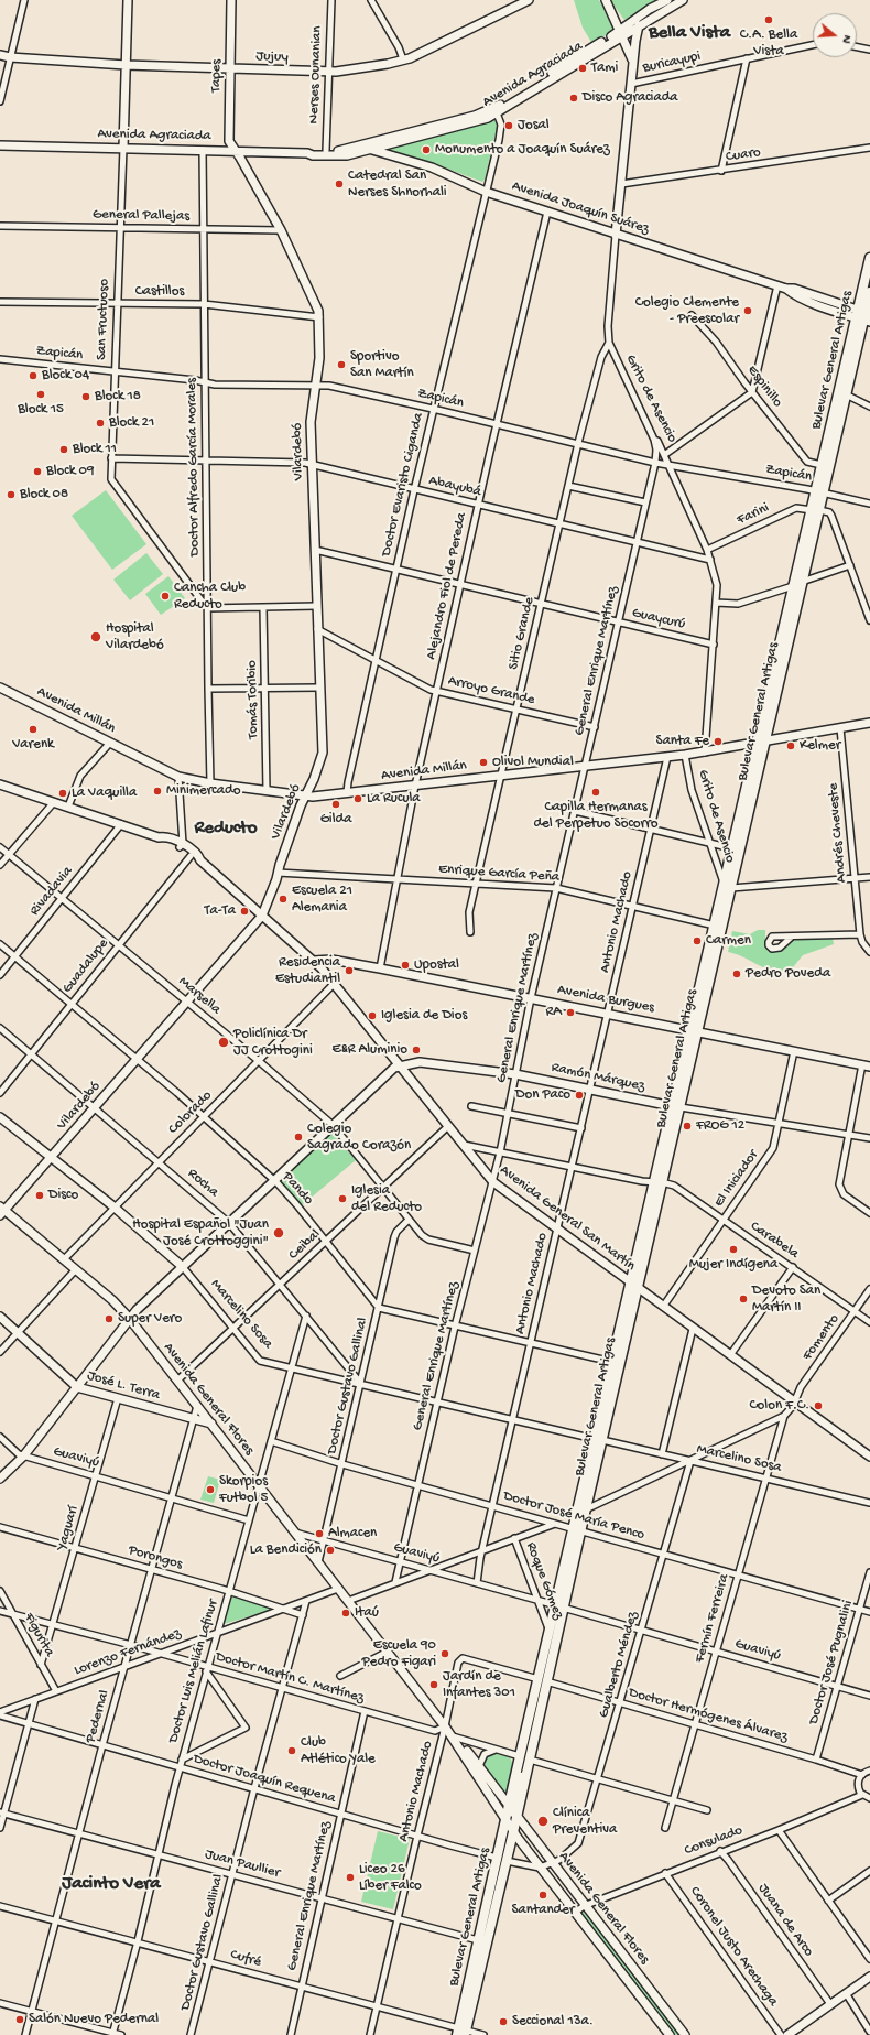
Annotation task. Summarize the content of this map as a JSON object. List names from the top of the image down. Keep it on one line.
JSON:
{"streets":{"main road":["Bulevar General Artigas"],"street":["Jujuy","Buricayupi","Nerses Ounanian","Avenida Agraciada","Tapes","Cuaro","Avenida Joaquín Suárez","General Pallejas","Castillos","San Fructuoso","Zapicán","Espinillo","Grito de Asencio","Vilardebó","Doctor Alfredo García Morales","Doctor Evaristo Ciganda","Abayubá","Farini","Alejandro Fiol de Pereda","Guaycurú","Sitio Grande","General Enrique Martínez","Arroyo Grande","Tomás Toribio","Avenida Millán","Andrés Cheveste","Enrique García Peña","Rivadavia","Antonio Machado","Guadalupe","Marsella","Avenida Burgues","Ramón Márquez","Colorado","El Iniciador","Rocha","Pando","Avenida General San Martín","Carabela","Ceibal","Marcelino Sosa","Fomento","José L. Terra","Doctor Gustavo Gallinal","Avenida General Flores","Guaviyú","Doctor José María Penco","Yaguarí","Porongos","Roque Gómez","Fermín Ferreira","Figurita","Lorenzo Fernández","Doctor José Pugnalini","Gualberto Méndez","Doctor Luis Melián Lafinur","Doctor Martín C. Martínez","Doctor Hermógenes Álvarez","Pedernal","Doctor Joaquín Requena","Consulado","Juan Paullier","Juana de Arco","Coronel Justo Arechaga","Cufré"]},"crossings":[["Jujuy","Nerses Ounanian"],["Jujuy","Tapes"],["Jujuy","San Fructuoso"],["Buricayupi","Grito de Asencio"],["Nerses Ounanian","Avenida Agraciada"],["Avenida Agraciada","Tapes"],["Avenida Agraciada","Avenida Joaquín Suárez"],["Avenida Agraciada","San Fructuoso"],["Avenida Agraciada","Grito de Asencio"],["Avenida Agraciada","Doctor Alfredo García Morales"],["Avenida Agraciada","Doctor Evaristo Ciganda"],["Tapes","General Pallejas"],["Tapes","Vilardebó"],["Cuaro","Grito de Asencio"],["Avenida Joaquín Suárez","Bulevar General Artigas"],["Avenida Joaquín Suárez","Grito de Asencio"],["Avenida Joaquín Suárez","Doctor Evaristo Ciganda"],["Avenida Joaquín Suárez","Alejandro Fiol de Pereda"],["General Pallejas","San Fructuoso"],["General Pallejas","Vilardebó"],["General Pallejas","Doctor Alfredo García Morales"],["Castillos","San Fructuoso"],["Castillos","Vilardebó"],["Castillos","Doctor Alfredo García Morales"],["San Fructuoso","Zapicán"],["San Fructuoso","Doctor Alfredo García Morales"],["San Fructuoso","Abayubá"],["Zapicán","Bulevar General Artigas"],["Zapicán","Grito de Asencio"],["Zapicán","Vilardebó"],["Zapicán","Doctor Alfredo García Morales"],["Zapicán","Doctor Evaristo Ciganda"],["Zapicán","Alejandro Fiol de Pereda"],["Zapicán","Sitio Grande"],["Zapicán","General Enrique Martínez"],["Bulevar General Artigas","Espinillo"],["Bulevar General Artigas","Grito de Asencio"],["Bulevar General Artigas","Farini"],["Bulevar General Artigas","Avenida Millán"],["Bulevar General Artigas","Enrique García Peña"],["Bulevar General Artigas","Avenida Burgues"],["Bulevar General Artigas","Ramón Márquez"],["Bulevar General Artigas","Avenida General San Martín"],["Bulevar General Artigas","Carabela"],["Bulevar General Artigas","Marcelino Sosa"],["Bulevar General Artigas","Avenida General Flores"],["Bulevar General Artigas","Guaviyú"],["Bulevar General Artigas","Doctor José María Penco"],["Bulevar General Artigas","Roque Gómez"],["Bulevar General Artigas","Doctor Hermógenes Álvarez"],["Bulevar General Artigas","Doctor Joaquín Requena"],["Bulevar General Artigas","Juan Paullier"],["Bulevar General Artigas","Cufré"],["Grito de Asencio","Abayubá"],["Grito de Asencio","Farini"],["Grito de Asencio","Guaycurú"],["Grito de Asencio","Sitio Grande"],["Grito de Asencio","General Enrique Martínez"],["Grito de Asencio","Avenida Millán"],["Vilardebó","Abayubá"],["Vilardebó","Guaycurú"],["Vilardebó","Arroyo Grande"],["Vilardebó","Avenida Millán"],["Vilardebó","Enrique García Peña"],["Vilardebó","Marsella"],["Vilardebó","Rocha"],["Vilardebó","Pando"],["Vilardebó","Avenida General San Martín"],["Vilardebó","Marcelino Sosa"],["Vilardebó","Avenida General Flores"],["Doctor Alfredo García Morales","Abayubá"],["Doctor Alfredo García Morales","Avenida Millán"],["Doctor Evaristo Ciganda","Abayubá"],["Doctor Evaristo Ciganda","Guaycurú"],["Doctor Evaristo Ciganda","Arroyo Grande"],["Doctor Evaristo Ciganda","Avenida Millán"],["Abayubá","Alejandro Fiol de Pereda"],["Abayubá","Sitio Grande"],["Abayubá","General Enrique Martínez"],["Alejandro Fiol de Pereda","Guaycurú"],["Alejandro Fiol de Pereda","Arroyo Grande"],["Alejandro Fiol de Pereda","Avenida Millán"],["Alejandro Fiol de Pereda","Enrique García Peña"],["Alejandro Fiol de Pereda","Avenida Burgues"],["Guaycurú","Sitio Grande"],["Guaycurú","General Enrique Martínez"],["Sitio Grande","Arroyo Grande"],["Sitio Grande","Avenida Millán"],["Sitio Grande","Enrique García Peña"],["General Enrique Martínez","Arroyo Grande"],["General Enrique Martínez","Avenida Millán"],["General Enrique Martínez","Enrique García Peña"],["General Enrique Martínez","Marsella"],["General Enrique Martínez","Avenida Burgues"],["General Enrique Martínez","Ramón Márquez"],["General Enrique Martínez","Avenida General San Martín"],["General Enrique Martínez","Carabela"],["General Enrique Martínez","Marcelino Sosa"],["General Enrique Martínez","Guaviyú"],["General Enrique Martínez","Doctor José María Penco"],["General Enrique Martínez","Doctor Martín C. Martínez"],["General Enrique Martínez","Doctor Joaquín Requena"],["General Enrique Martínez","Juan Paullier"],["General Enrique Martínez","Cufré"],["Tomás Toribio","Avenida Millán"],["Avenida Millán","Andrés Cheveste"],["Avenida Millán","Antonio Machado"],["Enrique García Peña","Antonio Machado"],["Rivadavia","Marsella"],["Rivadavia","Pando"],["Rivadavia","Avenida General San Martín"],["Antonio Machado","Avenida Burgues"],["Antonio Machado","Ramón Márquez"],["Antonio Machado","Avenida General San Martín"],["Antonio Machado","Carabela"],["Antonio Machado","Marcelino Sosa"],["Antonio Machado","Avenida General Flores"],["Antonio Machado","Guaviyú"],["Antonio Machado","Doctor José María Penco"],["Antonio Machado","Doctor Martín C. Martínez"],["Antonio Machado","Doctor Hermógenes Álvarez"],["Antonio Machado","Doctor Joaquín Requena"],["Antonio Machado","Juan Paullier"],["Antonio Machado","Cufré"],["Guadalupe","Marsella"],["Guadalupe","Rocha"],["Guadalupe","Pando"],["Guadalupe","Avenida General San Martín"],["Marsella","Colorado"],["Marsella","Ceibal"],["Marsella","Doctor Gustavo Gallinal"],["Avenida Burgues","El Iniciador"],["Avenida Burgues","Avenida General San Martín"],["Ramón Márquez","El Iniciador"],["Ramón Márquez","Avenida General San Martín"],["Colorado","Rocha"],["Colorado","Pando"],["Colorado","Avenida General San Martín"],["Colorado","Marcelino Sosa"],["Colorado","Avenida General Flores"],["El Iniciador","Avenida General San Martín"],["El Iniciador","Carabela"],["Rocha","Ceibal"],["Rocha","Marcelino Sosa"],["Rocha","Doctor Gustavo Gallinal"],["Rocha","Doctor Luis Melián Lafinur"],["Pando","Ceibal"],["Pando","Doctor Gustavo Gallinal"],["Avenida General San Martín","Carabela"],["Avenida General San Martín","Ceibal"],["Avenida General San Martín","Fomento"],["Carabela","Fomento"],["Ceibal","Marcelino Sosa"],["Ceibal","Avenida General Flores"],["Marcelino Sosa","Doctor Gustavo Gallinal"],["Marcelino Sosa","Fermín Ferreira"],["Marcelino Sosa","Gualberto Méndez"],["Marcelino Sosa","Doctor Luis Melián Lafinur"],["José L. Terra","Avenida General Flores"],["José L. Terra","Yaguarí"],["José L. Terra","Pedernal"],["Doctor Gustavo Gallinal","Avenida General Flores"],["Doctor Gustavo Gallinal","Guaviyú"],["Doctor Gustavo Gallinal","Doctor José María Penco"],["Doctor Gustavo Gallinal","Porongos"],["Doctor Gustavo Gallinal","Lorenzo Fernández"],["Doctor Gustavo Gallinal","Doctor Martín C. Martínez"],["Doctor Gustavo Gallinal","Doctor Joaquín Requena"],["Doctor Gustavo Gallinal","Juan Paullier"],["Doctor Gustavo Gallinal","Cufré"],["Avenida General Flores","Guaviyú"],["Avenida General Flores","Lorenzo Fernández"],["Avenida General Flores","Gualberto Méndez"],["Avenida General Flores","Doctor Luis Melián Lafinur"],["Avenida General Flores","Doctor Martín C. Martínez"],["Avenida General Flores","Pedernal"],["Avenida General Flores","Consulado"],["Guaviyú","Yaguarí"],["Guaviyú","Roque Gómez"],["Guaviyú","Fermín Ferreira"],["Guaviyú","Doctor José Pugnalini"],["Guaviyú","Gualberto Méndez"],["Guaviyú","Doctor Luis Melián Lafinur"],["Guaviyú","Pedernal"],["Doctor José María Penco","Fermín Ferreira"],["Doctor José María Penco","Doctor José Pugnalini"],["Doctor José María Penco","Gualberto Méndez"],["Doctor José María Penco","Doctor Luis Melián Lafinur"],["Yaguarí","Porongos"],["Yaguarí","Figurita"],["Yaguarí","Doctor Martín C. Martínez"],["Porongos","Lorenzo Fernández"],["Porongos","Doctor Luis Melián Lafinur"],["Porongos","Pedernal"],["Fermín Ferreira","Doctor Hermógenes Álvarez"],["Figurita","Lorenzo Fernández"],["Figurita","Doctor Martín C. Martínez"],["Lorenzo Fernández","Doctor Luis Melián Lafinur"],["Lorenzo Fernández","Doctor Martín C. Martínez"],["Lorenzo Fernández","Pedernal"],["Lorenzo Fernández","Doctor Joaquín Requena"],["Doctor José Pugnalini","Doctor Hermógenes Álvarez"],["Gualberto Méndez","Doctor Hermógenes Álvarez"],["Doctor Luis Melián Lafinur","Doctor Martín C. Martínez"],["Doctor Luis Melián Lafinur","Doctor Joaquín Requena"],["Doctor Luis Melián Lafinur","Juan Paullier"],["Doctor Luis Melián Lafinur","Cufré"],["Doctor Martín C. Martínez","Pedernal"],["Pedernal","Doctor Joaquín Requena"],["Pedernal","Juan Paullier"],["Pedernal","Cufré"],["Consulado","Juana de Arco"],["Consulado","Coronel Justo Arechaga"]],"districts":["Bella Vista","Reducto","Jacinto Vera"],"places":["C.A. Bella Vista","Tami","Disco Agraciada","Josal","Monumento a Joaquín Suárez","Catedral San Nerses Shnorhali","Colegio Clemente - Preescolar","Sportivo San Martín","Block 04","Block 15","Block 18","Block 21","Block 11","Block 09","Block 08","Cancha Club Reducto","Hospital Vilardebó","Varenk","Santa Fe","Kelmer","Olivol Mundial","Minimercado","Capilla Hermanas del Perpetuo Socorro","La Vaquilla","La Rucula","Gilda","Escuela 21 Alemania","Ta-Ta","Carmen","Upostal","Residencia Estudiantil","Pedro Poveda","RA","Iglesia de Dios","Policlínica Dr JJ Crottogini","E&R Aluminio","Don Paco","FROG 12","Colegio Sagrado Corazón","Disco","Iglesia del Reducto","Hospital Español \"Juan José Crottoggini\"","Mujer Indígena","Devoto San Martín II","Super Vero","Colon F.C.","Skorpios Futbol 5","Almacen","La Bendición","Itaú","Escuela 90 Pedro Figari","Jardín de Infantes 301","Club Atlético Yale","Clínica Preventiva","Liceo 26 Líber Falco","Santander","Salón Nuevo Pedernal","Seccional 13a."],"north":"right"}
